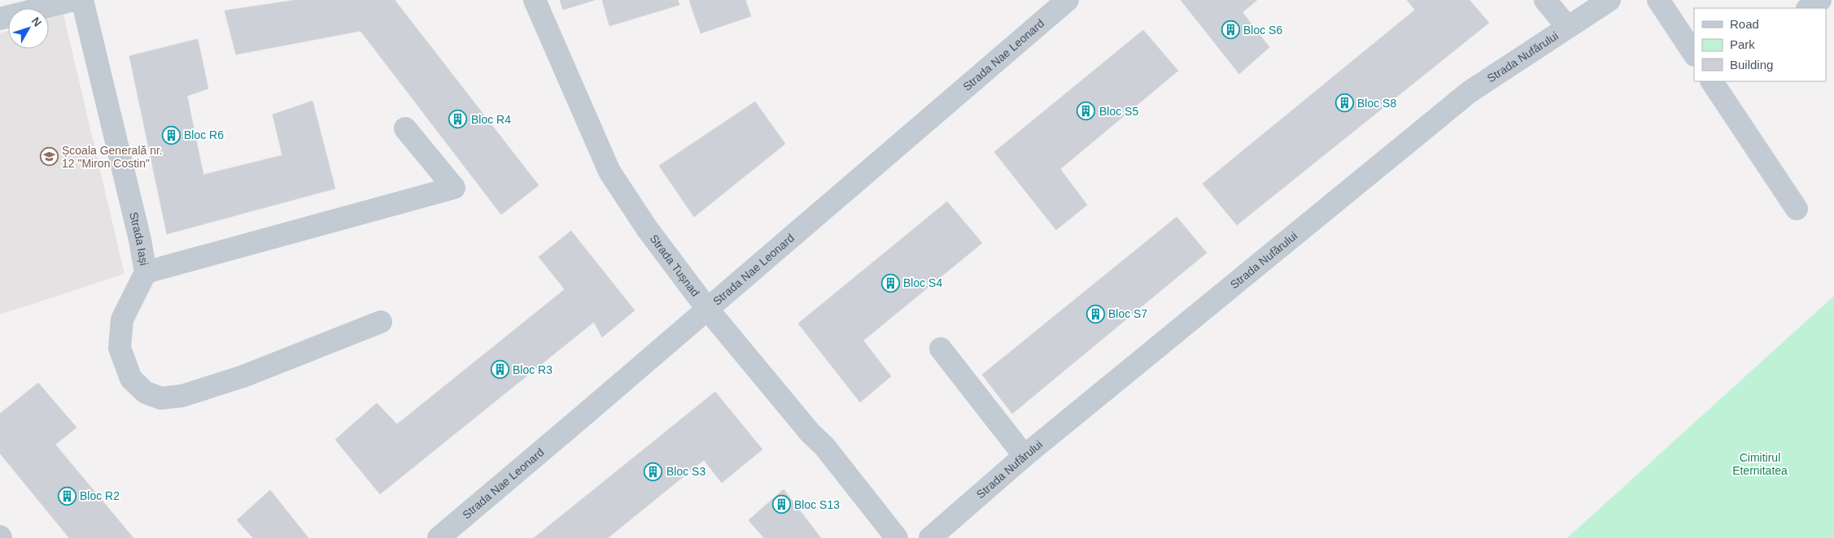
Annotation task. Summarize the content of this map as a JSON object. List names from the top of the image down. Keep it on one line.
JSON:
{"streets":{"street":["Strada Nae Leonard","Strada Nufărului","Strada Iași","Strada Tușnad"]},"crossings":[["Strada Nae Leonard","Strada Tușnad"]],"parks":["Cimitirul Eternitatea"],"places":{"building":["Bloc S6","Bloc S8","Bloc S5","Bloc R4","Bloc R6","Bloc S4","Bloc S7","Bloc R3","Bloc S3","Bloc R2","Bloc S13"],"school or university":["Școala Generală nr. 12 \"Miron Costin\""]},"legend":["Road","Park","Building"],"north":"top right"}
